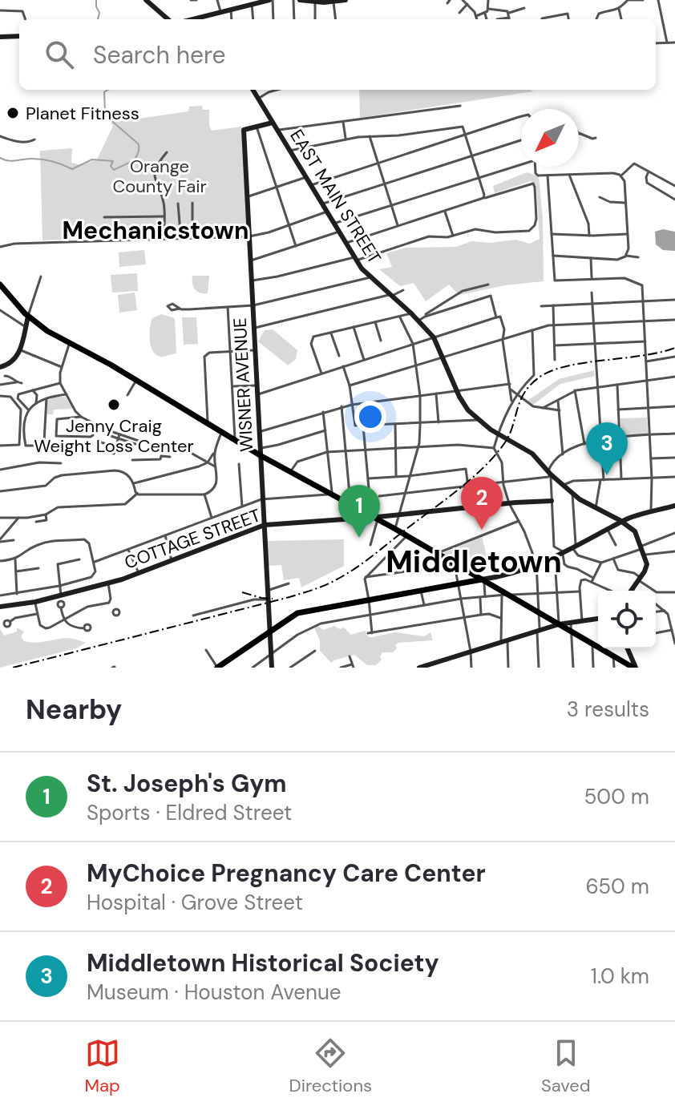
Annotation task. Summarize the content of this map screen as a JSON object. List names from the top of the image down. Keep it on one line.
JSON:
{"streets":{"street":["EAST MAIN STREET","WISNER AVENUE","COTTAGE STREET"]},"crossings":[["WISNER AVENUE","COTTAGE STREET"]],"districts":["Mechanicstown","Middletown"],"parks":["Orange County Fair"],"places":["Planet Fitness","Jenny Craig Weight Loss Center"],"north":"bottom left","page":{"search":"Search here","pins":["3","2","1"],"heading":["Nearby","3 results"],"list":[{"mark":"1","name":"St. Joseph's Gym","note":"Sports · Eldred Street","value":"500 m"},{"mark":"2","name":"MyChoice Pregnancy Care Center","note":"Hospital · Grove Street","value":"650 m"},{"mark":"3","name":"Middletown Historical Society","note":"Museum · Houston Avenue","value":"1.0 km"}],"nav":["Map","Directions","Saved"]}}
